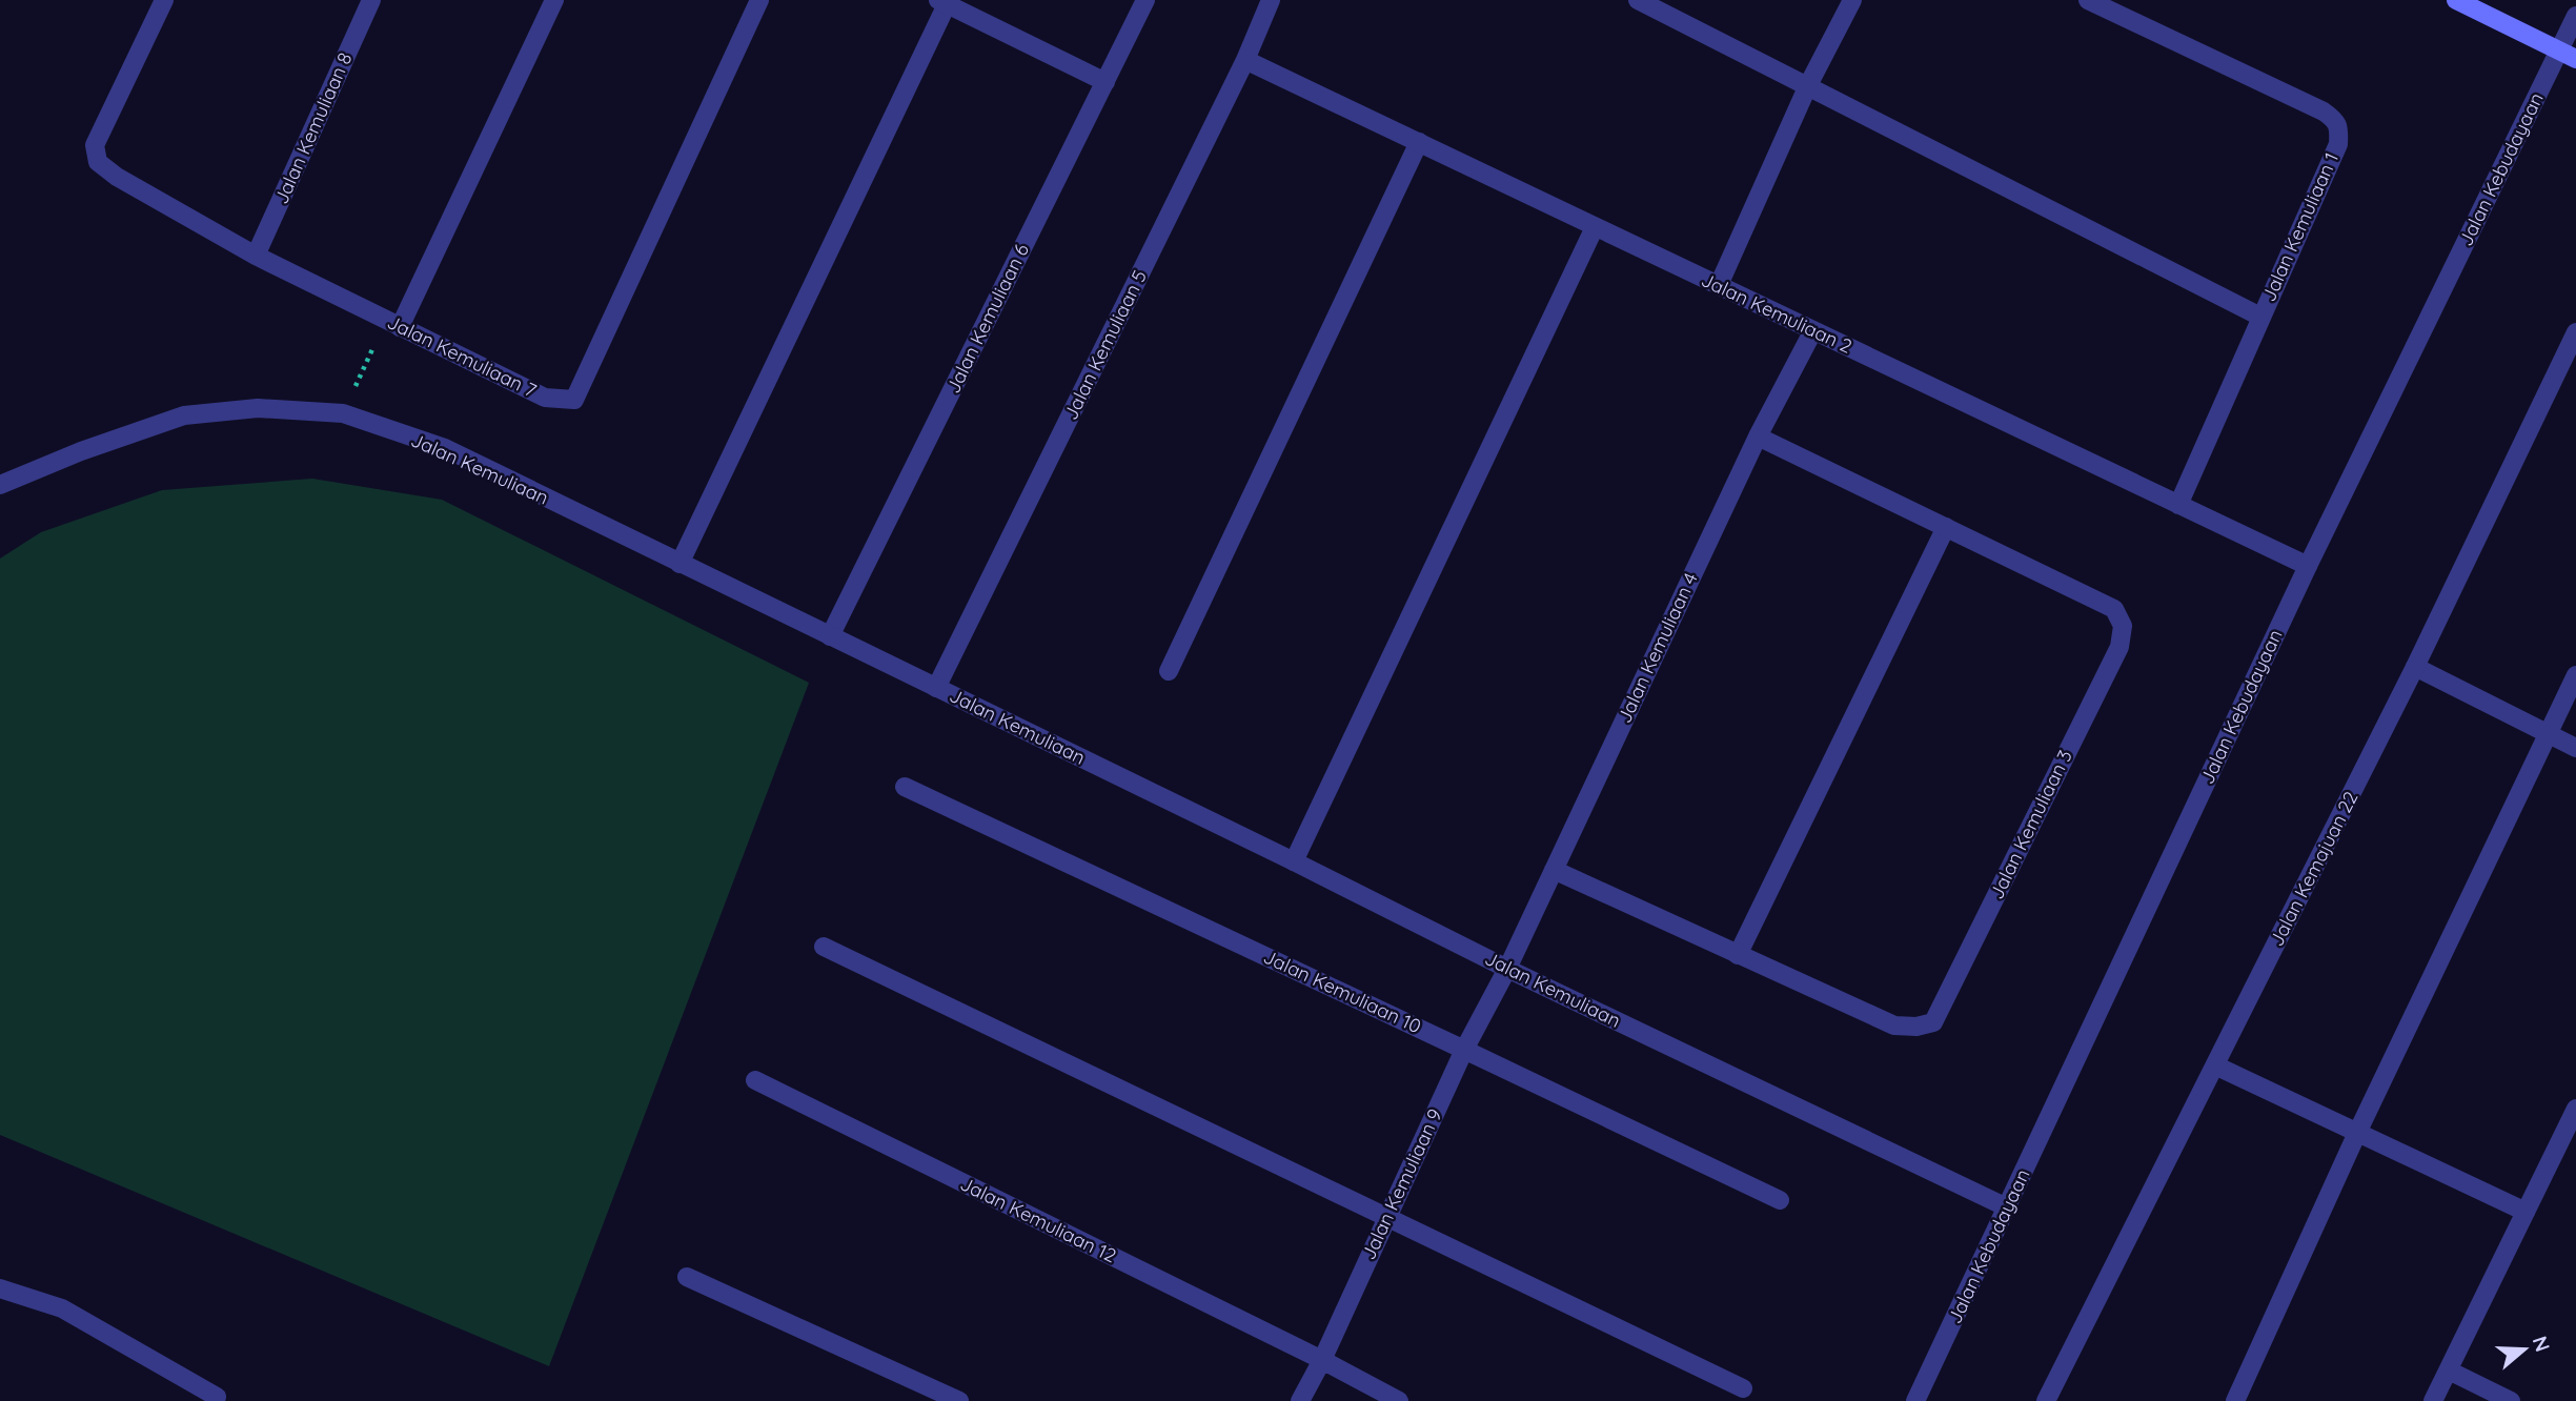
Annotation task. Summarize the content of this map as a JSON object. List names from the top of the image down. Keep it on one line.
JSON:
{"streets":{"street":["Jalan Kemuliaan 8","Jalan Kebudayaan","Jalan Kemuliaan 1","Jalan Kemuliaan 2","Jalan Kemuliaan 6","Jalan Kemuliaan 5","Jalan Kemuliaan 7","Jalan Kemuliaan","Jalan Kemuliaan 4","Jalan Kemuliaan 3","Jalan Kemajuan 22","Jalan Kemuliaan 10","Jalan Kemuliaan 9","Jalan Kemuliaan 12"]},"crossings":[["Jalan Kemuliaan 8","Jalan Kemuliaan 7"],["Jalan Kebudayaan","Jalan Kemuliaan 2"],["Jalan Kebudayaan","Jalan Kemuliaan"],["Jalan Kemuliaan 1","Jalan Kemuliaan 2"],["Jalan Kemuliaan 2","Jalan Kemuliaan 5"],["Jalan Kemuliaan 2","Jalan Kemuliaan 4"],["Jalan Kemuliaan 6","Jalan Kemuliaan"],["Jalan Kemuliaan 5","Jalan Kemuliaan"],["Jalan Kemuliaan","Jalan Kemuliaan 4"],["Jalan Kemuliaan","Jalan Kemuliaan 9"],["Jalan Kemuliaan 4","Jalan Kemuliaan 3"],["Jalan Kemuliaan 4","Jalan Kemuliaan 9"],["Jalan Kemuliaan 10","Jalan Kemuliaan 9"],["Jalan Kemuliaan 9","Jalan Kemuliaan 12"]],"north":"right"}
